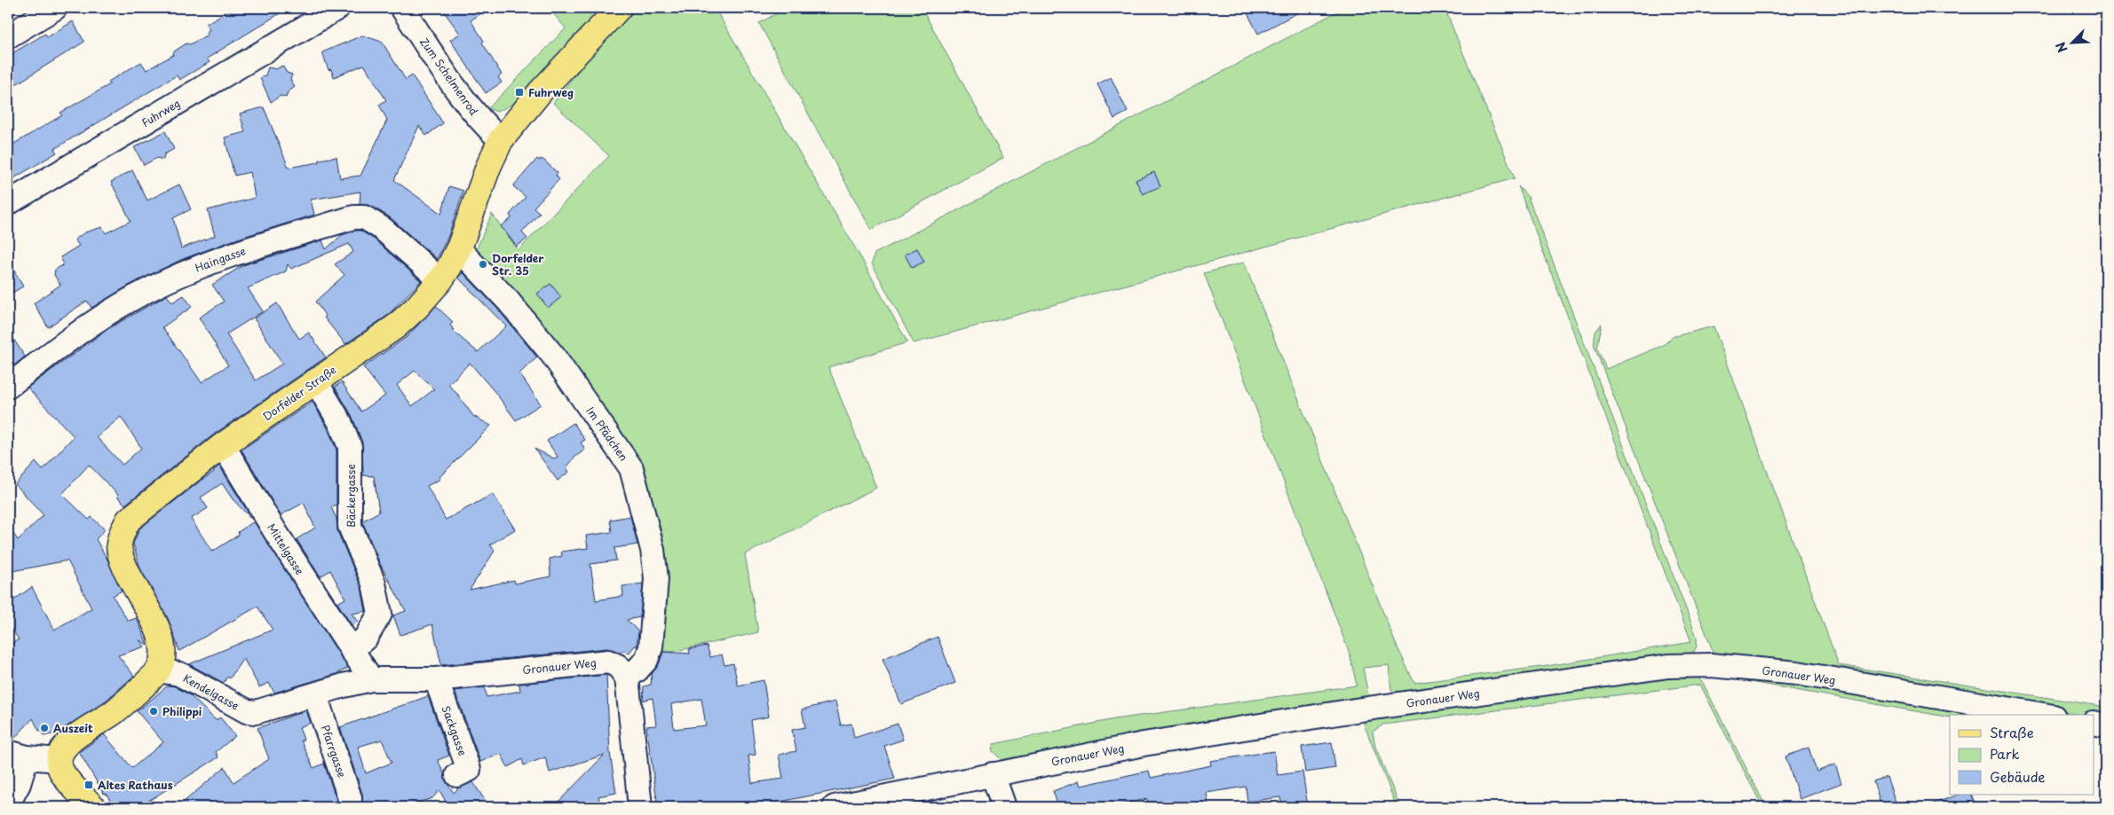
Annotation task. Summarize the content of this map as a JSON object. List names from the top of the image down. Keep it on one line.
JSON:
{"streets":{"main road":["Dorfelder Straße"],"street":["Zum Schelmenrod","Fuhrweg","Haingasse","Im Pfädchen","Bäckergasse","Mittelgasse","Gronauer Weg","Kendelgasse","Sackgasse","Pfarrgasse"]},"crossings":[["Zum Schelmenrod","Dorfelder Straße"],["Haingasse","Dorfelder Straße"],["Dorfelder Straße","Im Pfädchen"],["Dorfelder Straße","Bäckergasse"],["Dorfelder Straße","Mittelgasse"],["Dorfelder Straße","Kendelgasse"],["Im Pfädchen","Gronauer Weg"],["Bäckergasse","Mittelgasse"],["Mittelgasse","Gronauer Weg"],["Mittelgasse","Kendelgasse"],["Gronauer Weg","Kendelgasse"],["Gronauer Weg","Sackgasse"],["Kendelgasse","Pfarrgasse"]],"places":{"transit":["Fuhrweg","Altes Rathaus"],"other":["Dorfelder Str. 35","Philippi","Auszeit"]},"legend":["Straße","Park","Gebäude"],"north":"bottom left"}
